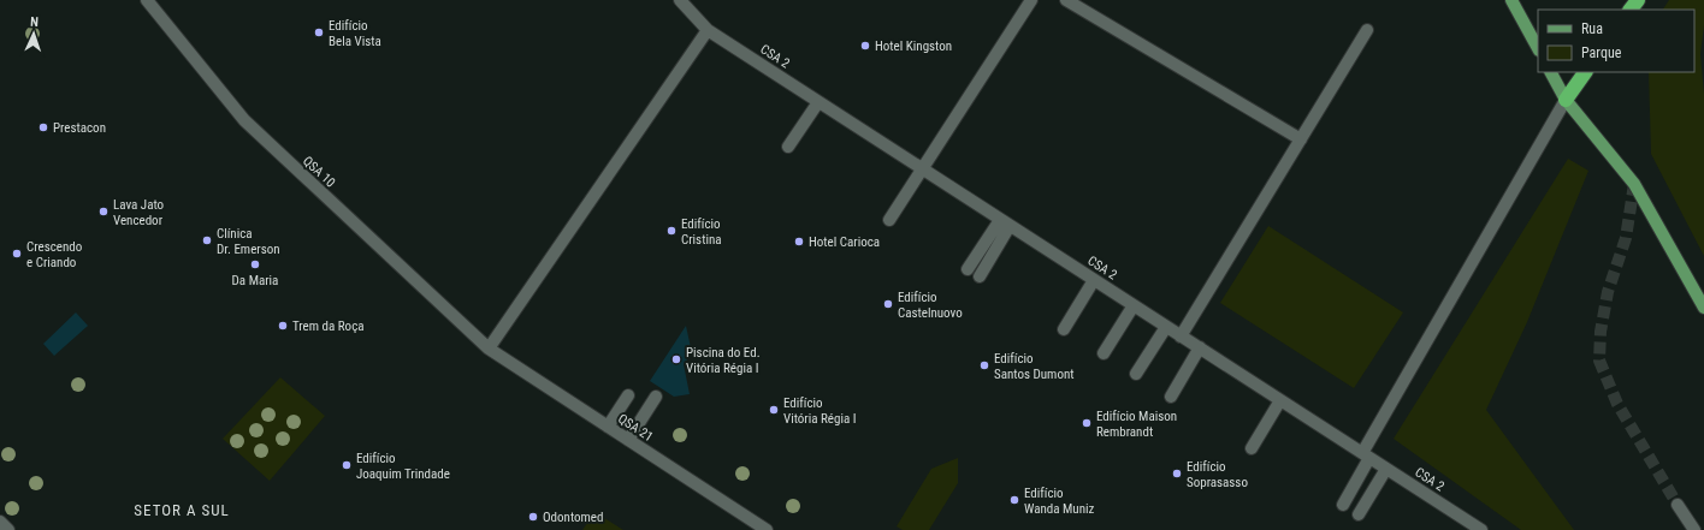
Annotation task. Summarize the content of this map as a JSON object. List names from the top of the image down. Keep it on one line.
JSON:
{"streets":{"street":["CSA 2","QSA 10","QSA 21"]},"crossings":[["QSA 10","QSA 21"]],"districts":["SETOR A SUL"],"places":["Edifício Bela Vista","Hotel Kingston","Prestacon","Lava Jato Vencedor","Edifício Cristina","Clínica Dr. Emerson","Hotel Carioca","Crescendo e Criando","Da Maria","Edifício Castelnuovo","Trem da Roça","Piscina do Ed. Vitória Régia I","Edifício Santos Dumont","Edifício Vitória Régia I","Edifício Maison Rembrandt","Edifício Joaquim Trindade","Edifício Soprasasso","Edifício Wanda Muniz","Odontomed"],"legend":["Rua","Parque"],"north":"top"}
